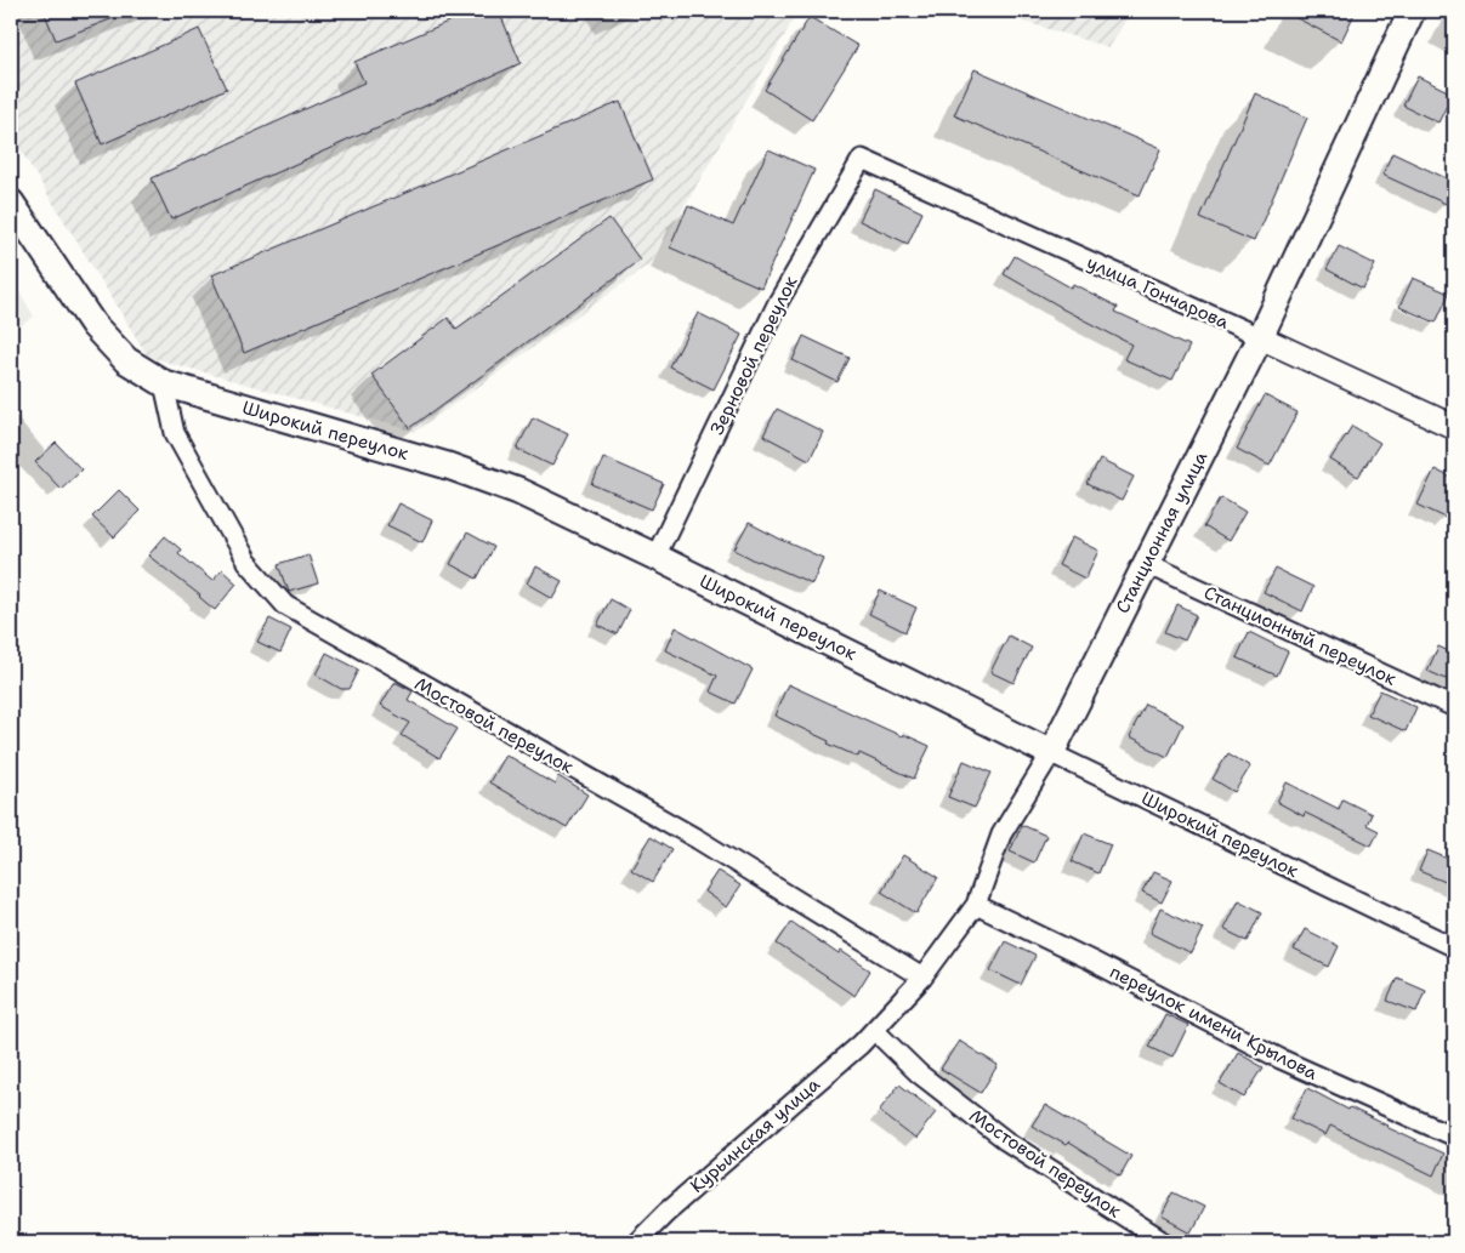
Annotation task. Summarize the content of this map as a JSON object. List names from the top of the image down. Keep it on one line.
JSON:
{"streets":{"main road":["Широкий переулок","Станционная улица"],"street":["улица Гончарова","Зерновой переулок","Станционный переулок","Мостовой переулок","переулок имени Крылова","Курьинская улица"]},"crossings":[["улица Гончарова","Зерновой переулок"],["улица Гончарова","Станционная улица"],["Зерновой переулок","Широкий переулок"],["Широкий переулок","Станционная улица"],["Широкий переулок","Мостовой переулок"],["Станционная улица","Станционный переулок"],["Станционная улица","Мостовой переулок"],["Станционная улица","переулок имени Крылова"],["Станционная улица","Курьинская улица"],["Мостовой переулок","Курьинская улица"]]}
